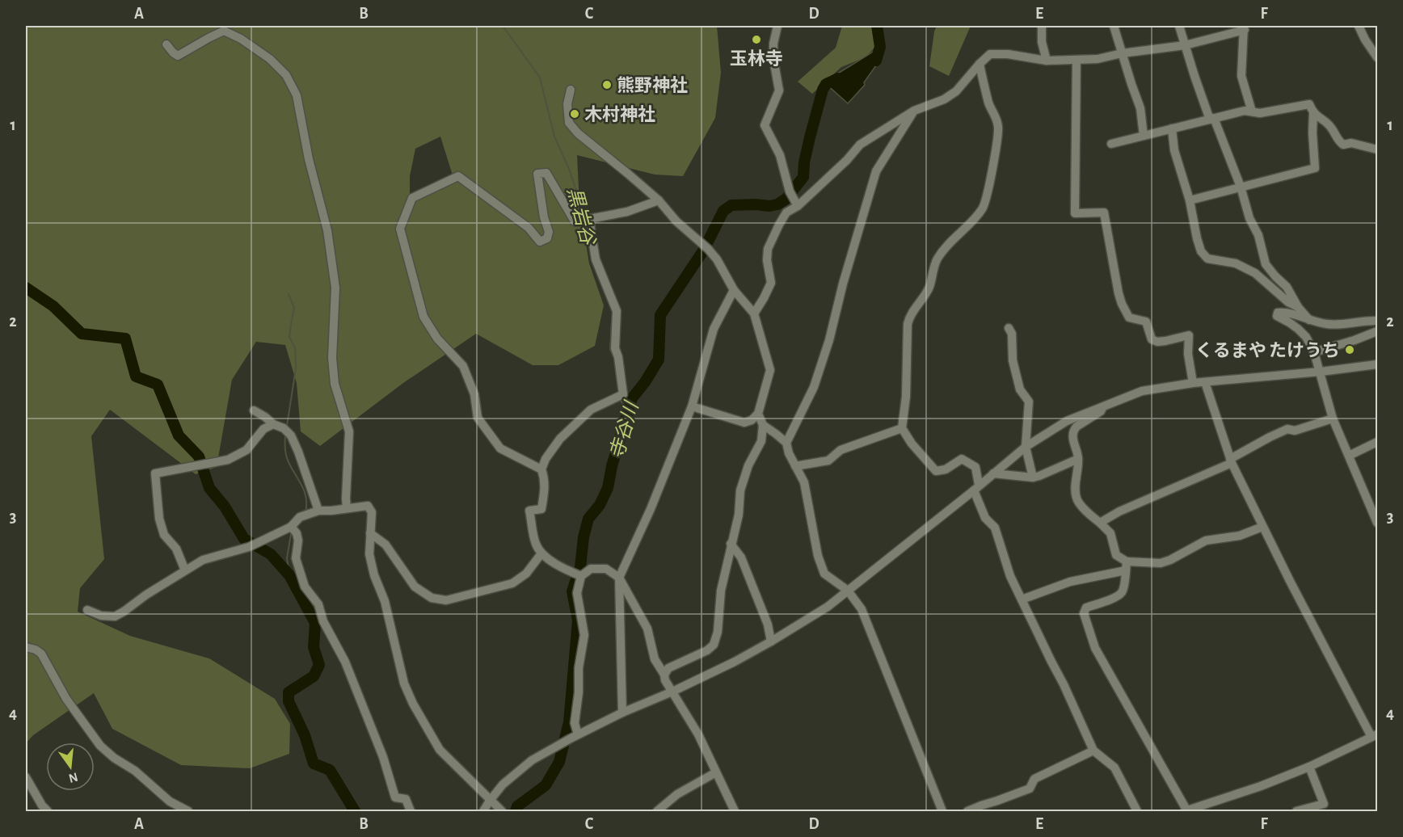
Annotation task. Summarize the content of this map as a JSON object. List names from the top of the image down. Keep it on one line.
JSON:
{"water":["黒岩谷","寺谷川"],"places":["玉林寺","熊野神社","木村神社","くるまや たけうち"],"north":"bottom","grid":{"columns":["A","B","C","D","E","F"],"rows":["1","2","3","4"]}}
